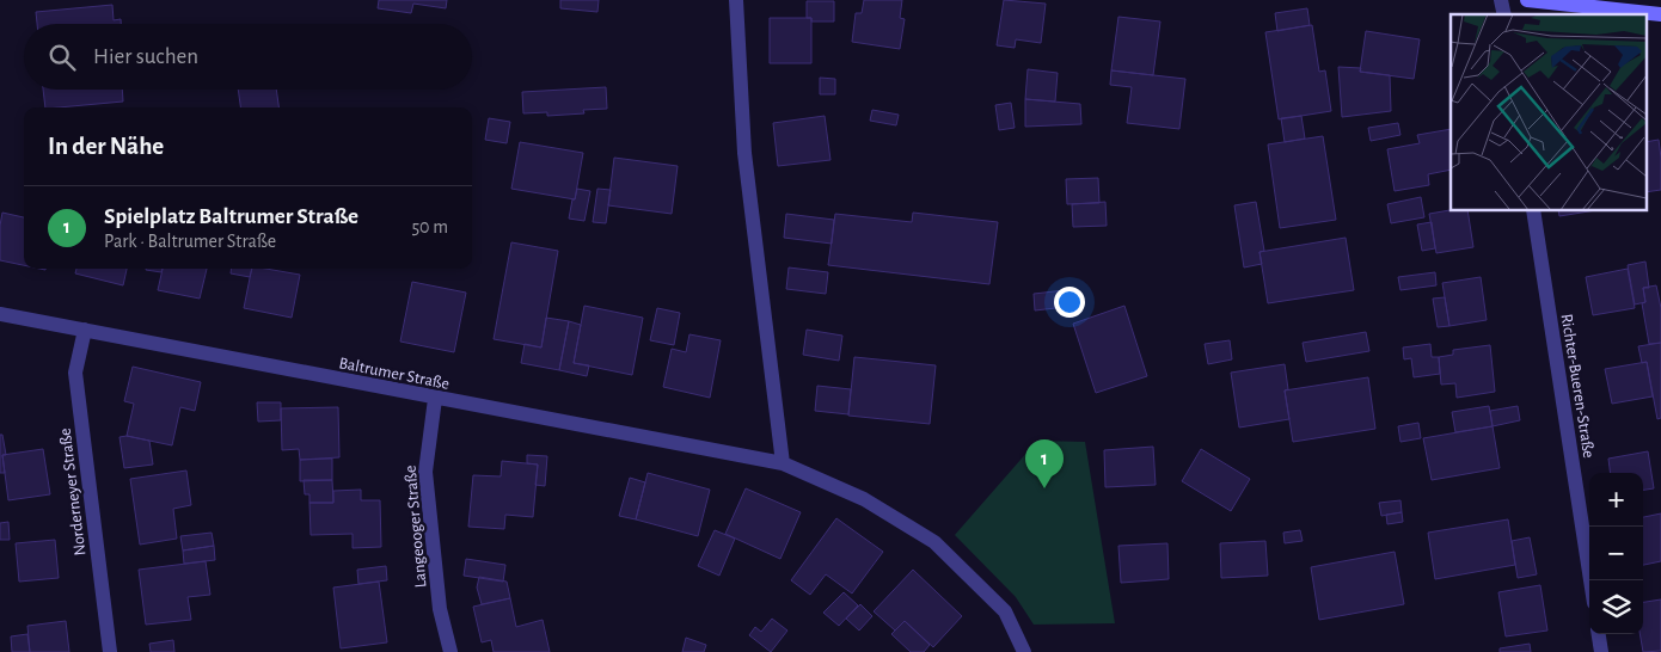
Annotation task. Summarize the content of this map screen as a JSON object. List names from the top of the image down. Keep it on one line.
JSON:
{"streets":{"street":["Baltrumer Straße","Richter-Bueren-Straße","Norderneyer Straße","Langeooger Straße"]},"crossings":[["Baltrumer Straße","Norderneyer Straße"],["Baltrumer Straße","Langeooger Straße"]],"page":{"search":"Hier suchen","heading":"In der Nähe","list":[{"mark":"1","name":"Spielplatz Baltrumer Straße","note":"Park · Baltrumer Straße","value":"50 m"}],"pins":"1","map_buttons":["+","−"]}}
